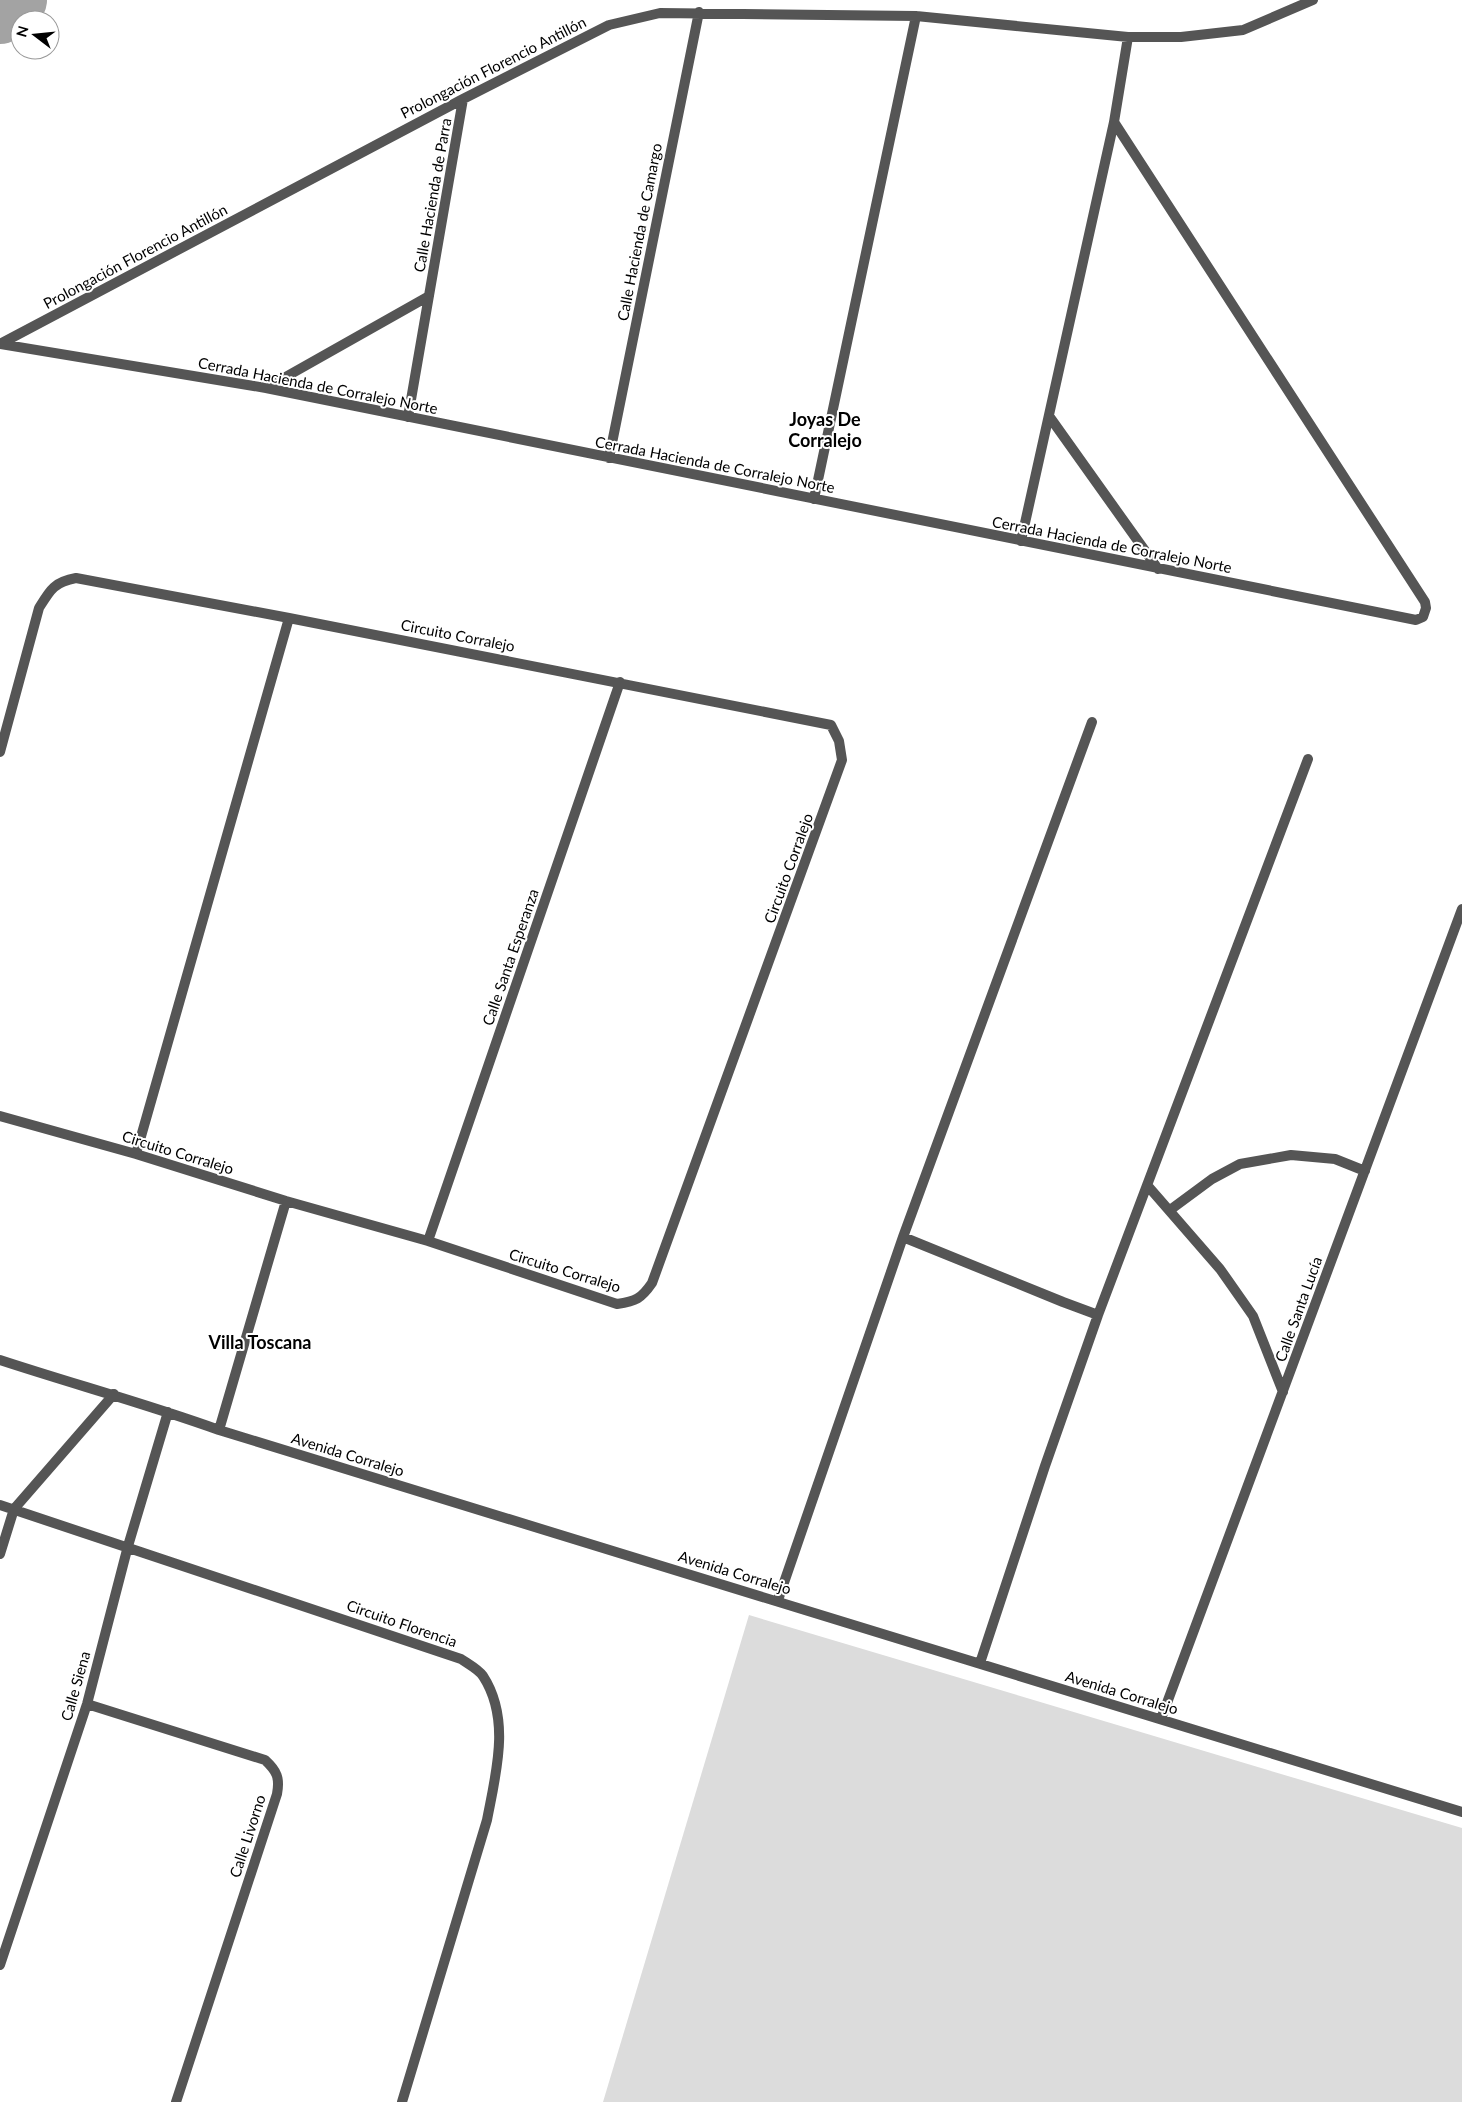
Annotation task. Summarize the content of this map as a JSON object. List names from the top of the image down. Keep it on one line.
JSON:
{"streets":{"street":["Prolongación Florencio Antillón","Calle Hacienda de Parra","Calle Hacienda de Camargo","Cerrada Hacienda de Corralejo Norte","Circuito Corralejo","Calle Santa Esperanza","Calle Santa Lucía","Avenida Corralejo","Circuito Florencia","Calle Siena","Calle Livorno"]},"crossings":[["Prolongación Florencio Antillón","Calle Hacienda de Parra"],["Prolongación Florencio Antillón","Calle Hacienda de Camargo"],["Prolongación Florencio Antillón","Cerrada Hacienda de Corralejo Norte"],["Calle Hacienda de Parra","Cerrada Hacienda de Corralejo Norte"],["Calle Hacienda de Camargo","Cerrada Hacienda de Corralejo Norte"],["Circuito Corralejo","Calle Santa Esperanza"],["Calle Santa Lucía","Avenida Corralejo"],["Avenida Corralejo","Calle Siena"],["Circuito Florencia","Calle Siena"],["Calle Siena","Calle Livorno"]],"districts":["Joyas De Corralejo","Villa Toscana"],"north":"left"}
